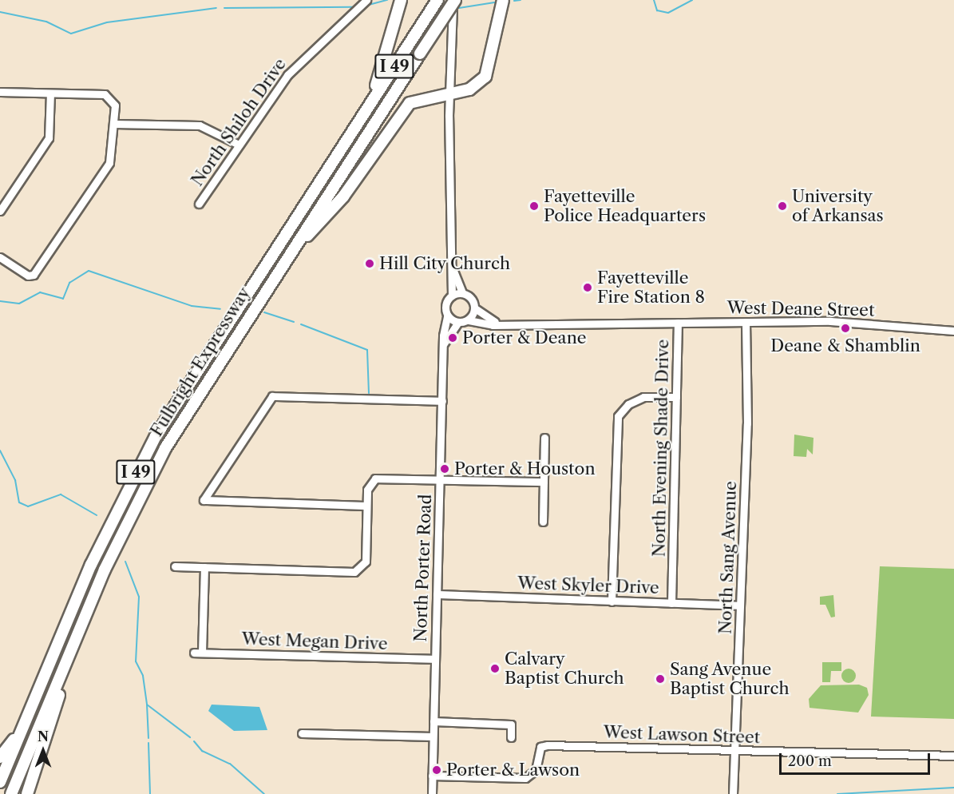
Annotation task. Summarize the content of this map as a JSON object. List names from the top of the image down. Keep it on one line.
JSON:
{"streets":{"highway":["I 49","Fulbright Expressway"],"street":["North Shiloh Drive","West Deane Street","North Evening Shade Drive","North Sang Avenue","North Porter Road","West Skyler Drive","West Megan Drive","West Lawson Street"]},"crossings":[["West Deane Street","North Evening Shade Drive"],["West Deane Street","North Sang Avenue"],["West Deane Street","North Porter Road"],["North Evening Shade Drive","West Skyler Drive"],["North Sang Avenue","West Skyler Drive"],["North Sang Avenue","West Lawson Street"],["North Porter Road","West Skyler Drive"],["North Porter Road","West Megan Drive"],["North Porter Road","West Lawson Street"]],"places":["Fayetteville Police Headquarters","University of Arkansas","Hill City Church","Fayetteville Fire Station 8","Deane & Shamblin","Porter & Deane","Porter & Houston","Calvary Baptist Church","Sang Avenue Baptist Church","Porter & Lawson"],"scale_bar":"200 m","north":"top"}
